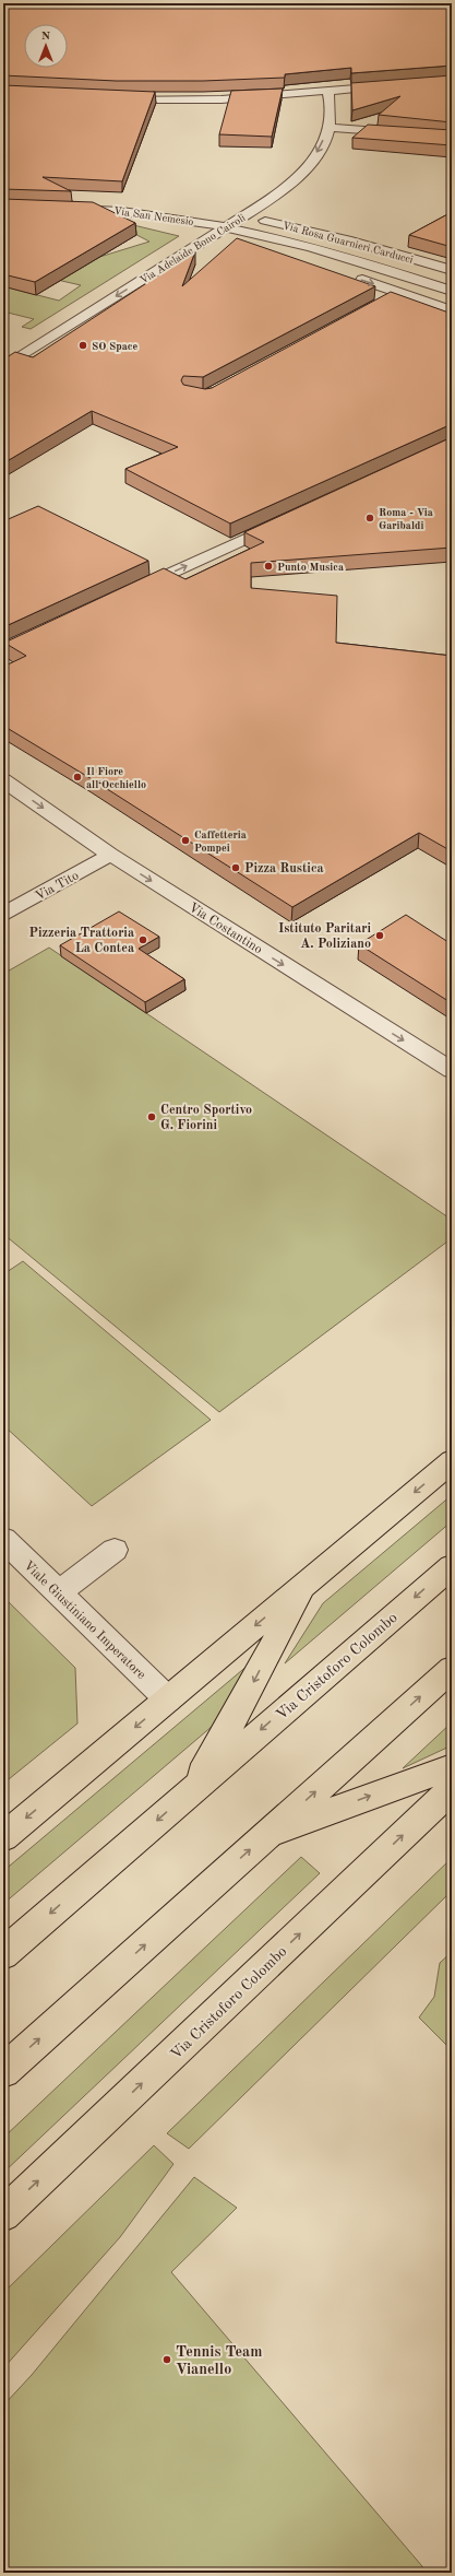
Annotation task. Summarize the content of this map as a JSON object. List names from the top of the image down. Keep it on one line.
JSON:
{"streets":{"main road":["Via Cristoforo Colombo"],"street":["Via San Nemesio","Via Rosa Guarnieri Carducci","Via Adelaide Bono Cairoli","Via Tito","Via Costantino","Viale Giustiniano Imperatore"]},"crossings":[["Via San Nemesio","Via Rosa Guarnieri Carducci"],["Via San Nemesio","Via Adelaide Bono Cairoli"],["Via Rosa Guarnieri Carducci","Via Adelaide Bono Cairoli"],["Via Tito","Via Costantino"]],"one_way":["Via Adelaide Bono Cairoli","Via Costantino"],"places":["SO Space","Roma - Via Garibaldi","Punto Musica","Il Fiore all‘Occhiello","Caffetteria Pompei","Pizza Rustica","Istituto Paritari A. Poliziano","Pizzeria Trattoria La Contea","Centro Sportivo G. Fiorini","Tennis Team Vianello"],"north":"top"}
